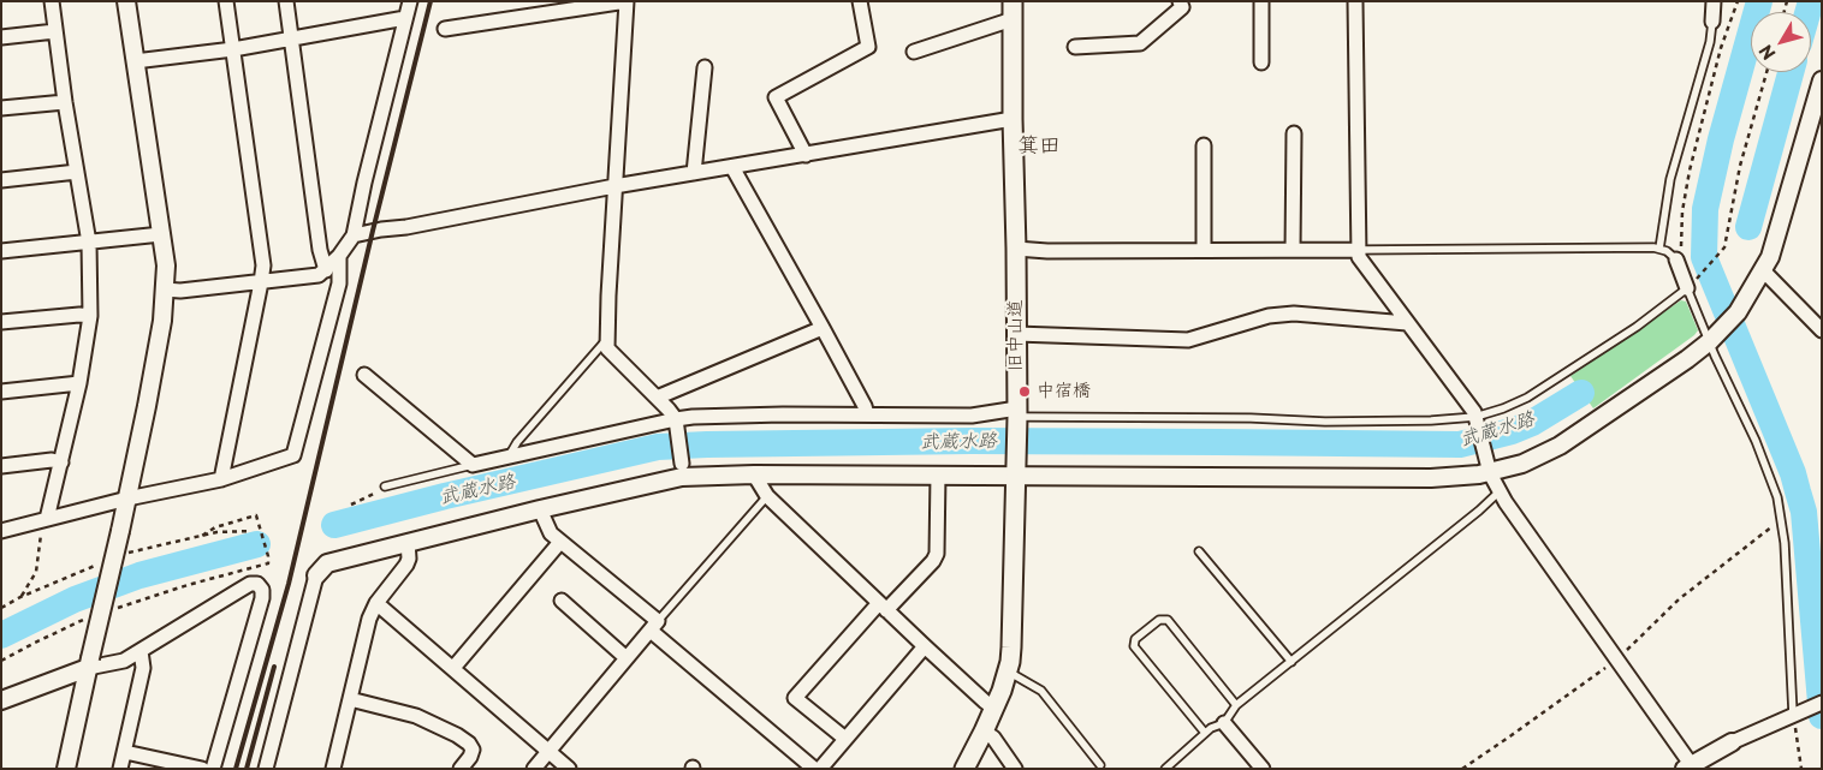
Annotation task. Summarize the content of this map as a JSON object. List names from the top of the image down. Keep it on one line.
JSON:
{"streets":{"main road":["旧中山道"]},"districts":["箕田"],"water":["武蔵水路"],"places":["中宿橋"],"north":"bottom left"}
